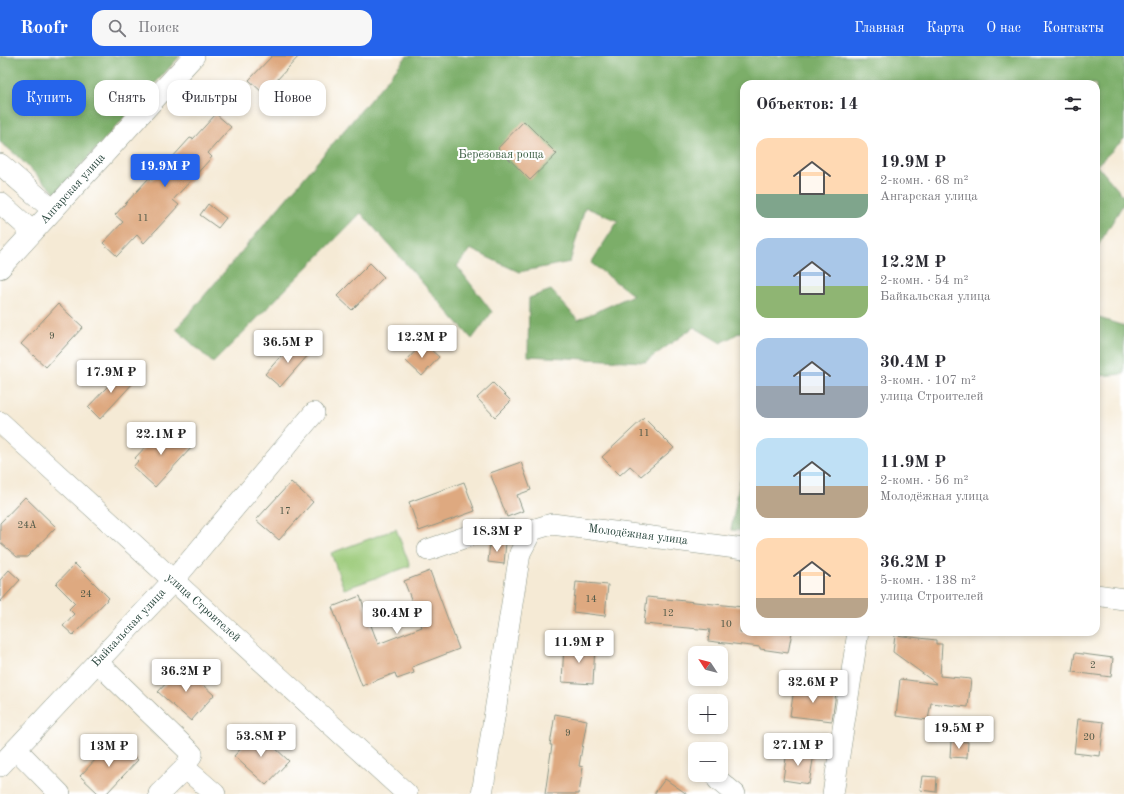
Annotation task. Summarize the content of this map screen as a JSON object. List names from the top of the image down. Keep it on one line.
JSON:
{"streets":{"street":["Ангарская улица","Молодёжная улица","улица Строителей","Байкальская улица"]},"crossings":[["улица Строителей","Байкальская улица"]],"parks":["Березовая роща"],"house_numbers":["11","9","11","17","24А","24","14","12","10","2","9","20"],"north":"top left","page":{"header":"Roofr","search":"Поиск","nav":["Главная","Карта","О нас","Контакты"],"chip":["Купить","Снять","Фильтры","Новое"],"heading":"Объектов: 14","list":[{"name":"19.9M ₽","note":"2-комн. · 68 m² · Ангарская улица"},{"name":"12.2M ₽","note":"2-комн. · 54 m² · Байкальская улица"},{"name":"30.4M ₽","note":"3-комн. · 107 m² · улица Строителей"},{"name":"11.9M ₽","note":"2-комн. · 56 m² · Молодёжная улица"},{"name":"36.2M ₽","note":"5-комн. · 138 m² · улица Строителей"}],"price":["19.9M ₽","12.2M ₽","36.5M ₽","17.9M ₽","22.1M ₽","18.3M ₽","30.4M ₽","11.9M ₽","36.2M ₽","32.6M ₽","19.5M ₽","53.8M ₽","27.1M ₽","13M ₽"],"map_buttons":["+","−"]}}
